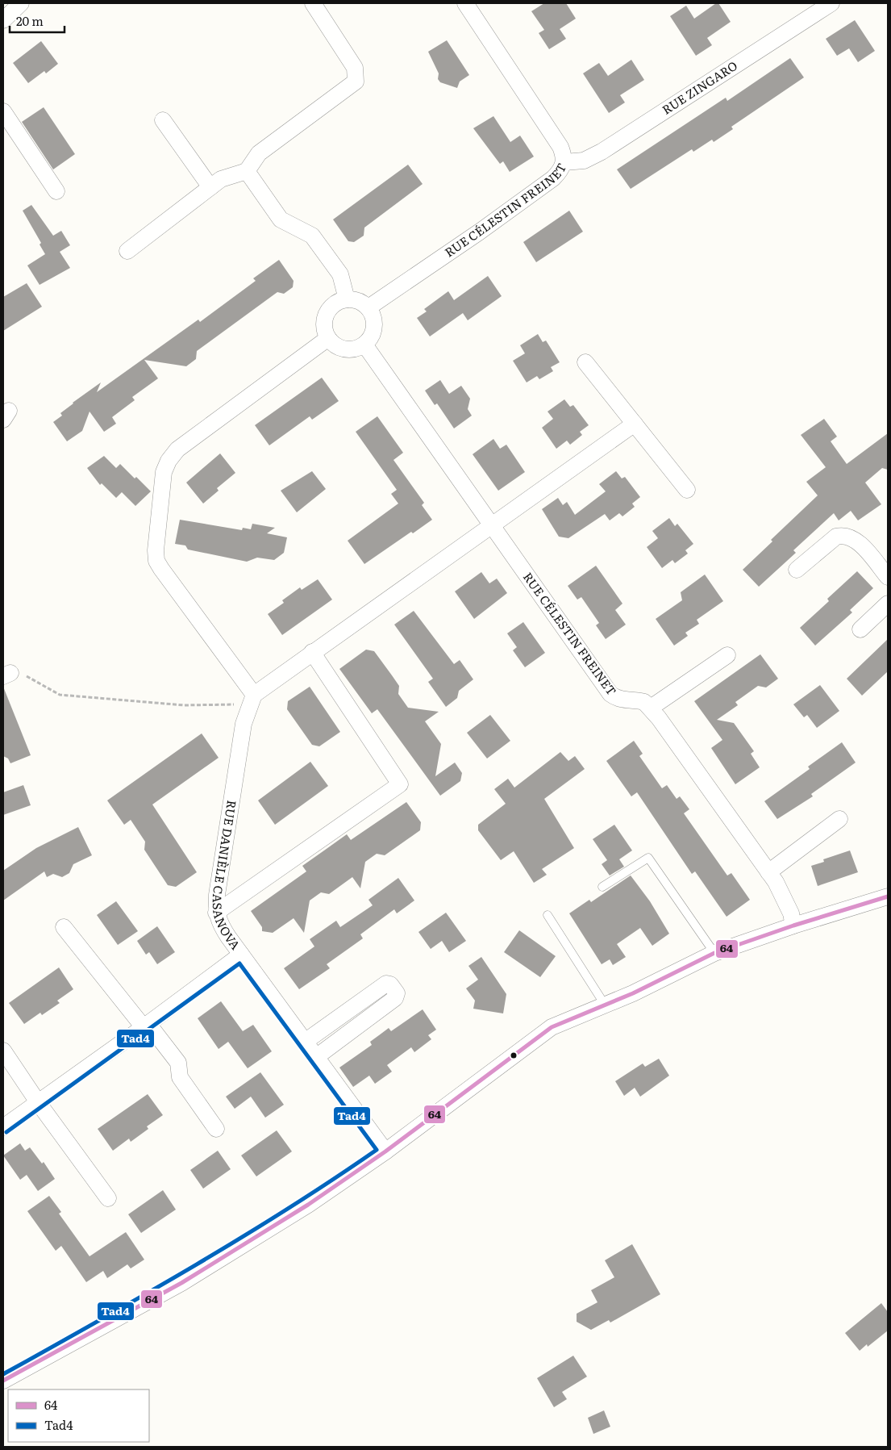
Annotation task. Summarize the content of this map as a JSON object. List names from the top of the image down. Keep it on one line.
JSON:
{"streets":{"street":["RUE ZINGARO","RUE CÉLESTIN FREINET","RUE DANIÈLE CASANOVA"]},"crossings":[["RUE ZINGARO","RUE CÉLESTIN FREINET"]],"lines":["transit line 64","transit line Tad4"],"legend":["64","Tad4"],"scale_bar":"20 m"}
